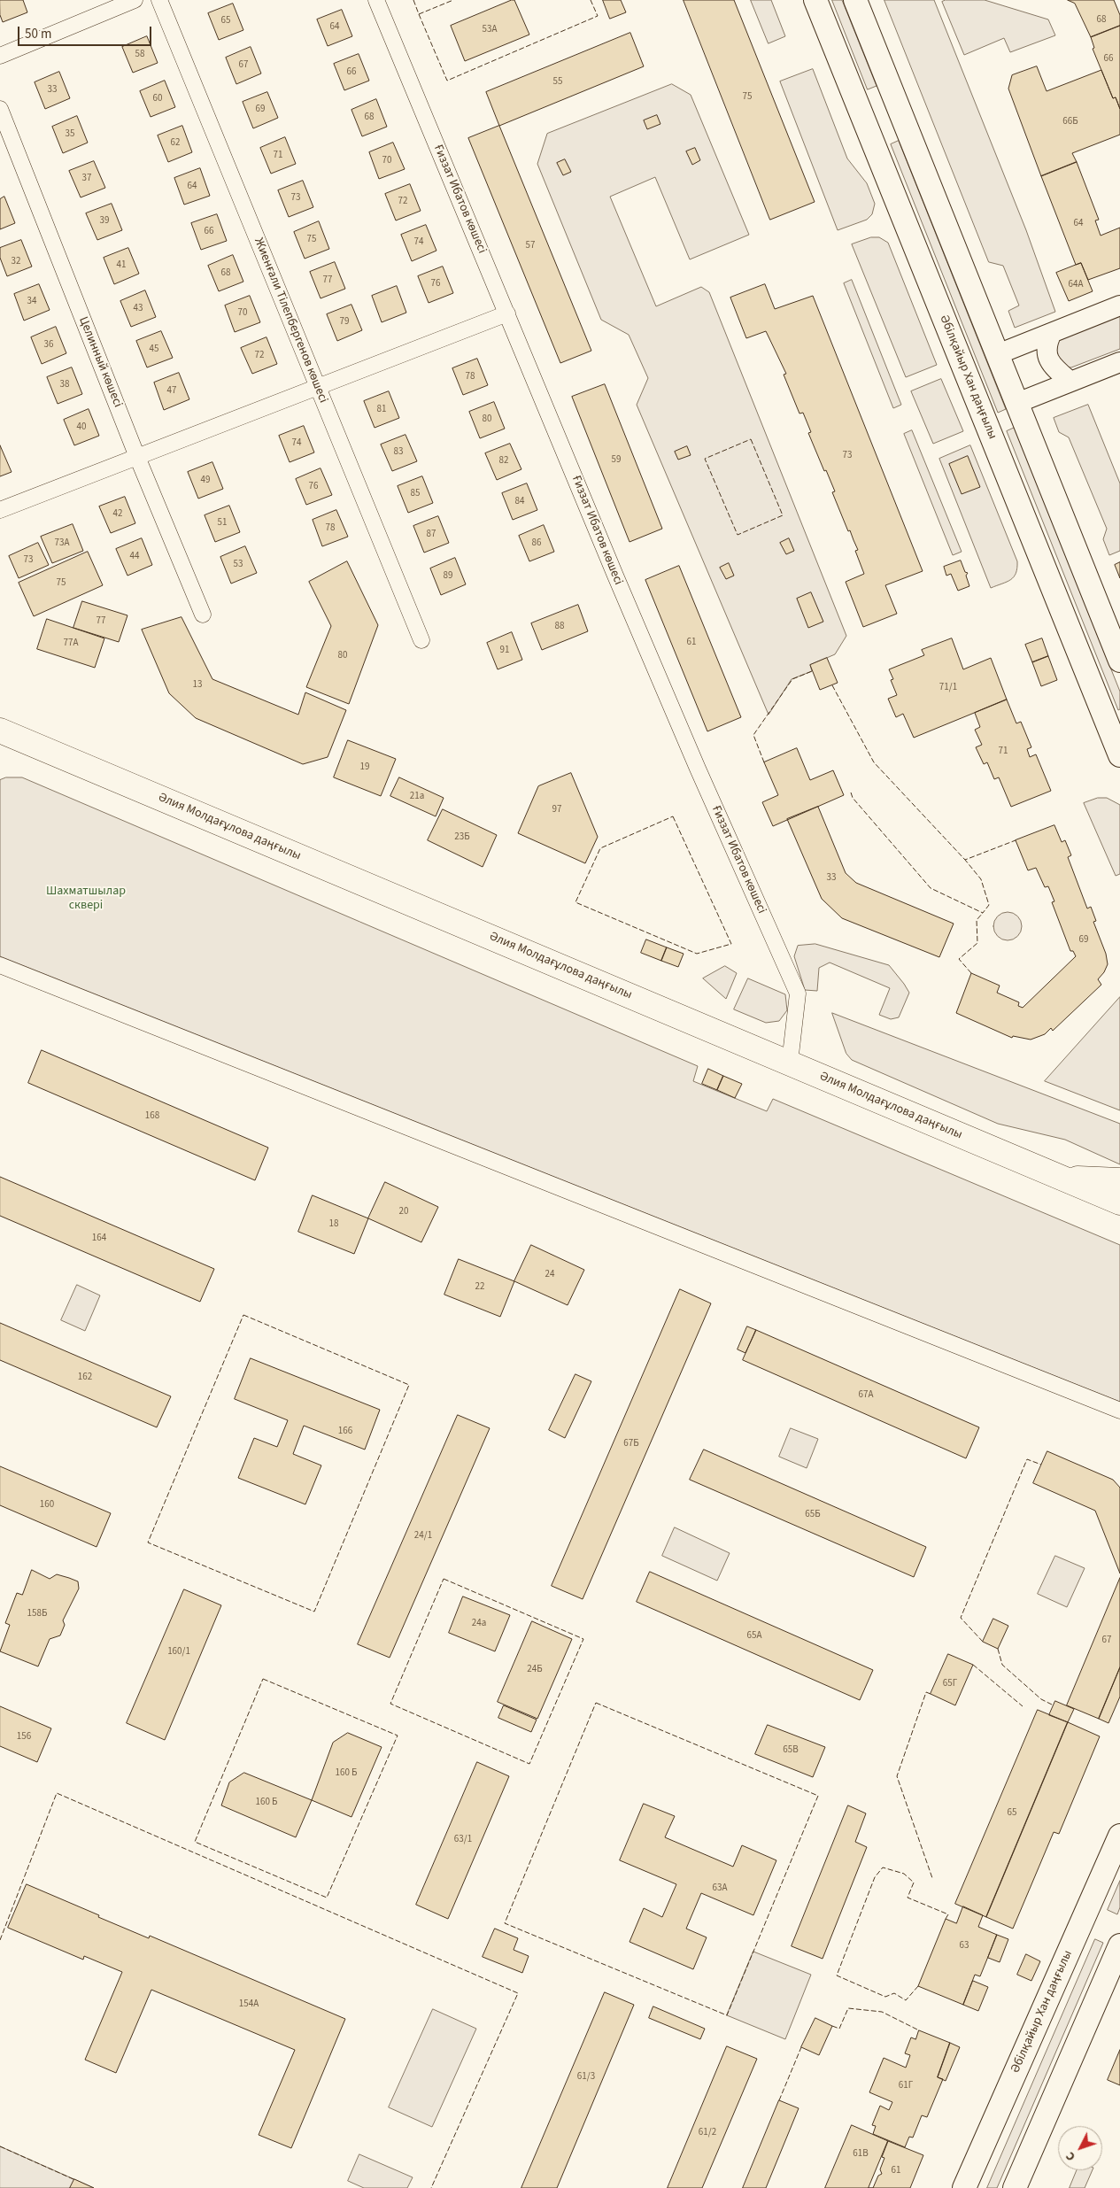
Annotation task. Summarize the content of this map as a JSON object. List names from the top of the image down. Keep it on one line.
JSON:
{"streets":{"main road":["Әбілқайыр Хан даңғылы","Әлия Молдағұлова даңғылы"],"street":["Ғиззат Ибатов көшесі","Жиенғали Тілепбергенов көшесі","Целинный көшесі"]},"crossings":[["Ғиззат Ибатов көшесі","Әлия Молдағұлова даңғылы"]],"parks":["Шахматшылар сквері"],"house_numbers":["68","65","64","53А","58","66","67","66","55","33","75","60","69","68","66Б","35","62","71","70","37","64","73","72","39","64","66","75","74","57","32","41","68","77","76","64А","34","43","70","79","36","45","72","78","38","47","81","80","40","74","83","73","59","82","49","76","85","84","42","51","78","87","73А","86","44","73","53","89","75","77","88","61","77А","91","80","13","71/1","71","19","21а","97","23Б","33","69","168","20","18","164","24","22","162","67А","166","67Б","160","65Б","24/1","158Б","24а","65А","67","160/1","24Б","65Г","156","65В","160 Б","160 Б","65","63/1","63А","63","154А","61/3","61Г","61/2","61В","61"],"scale_bar":"50 m","north":"bottom left"}
